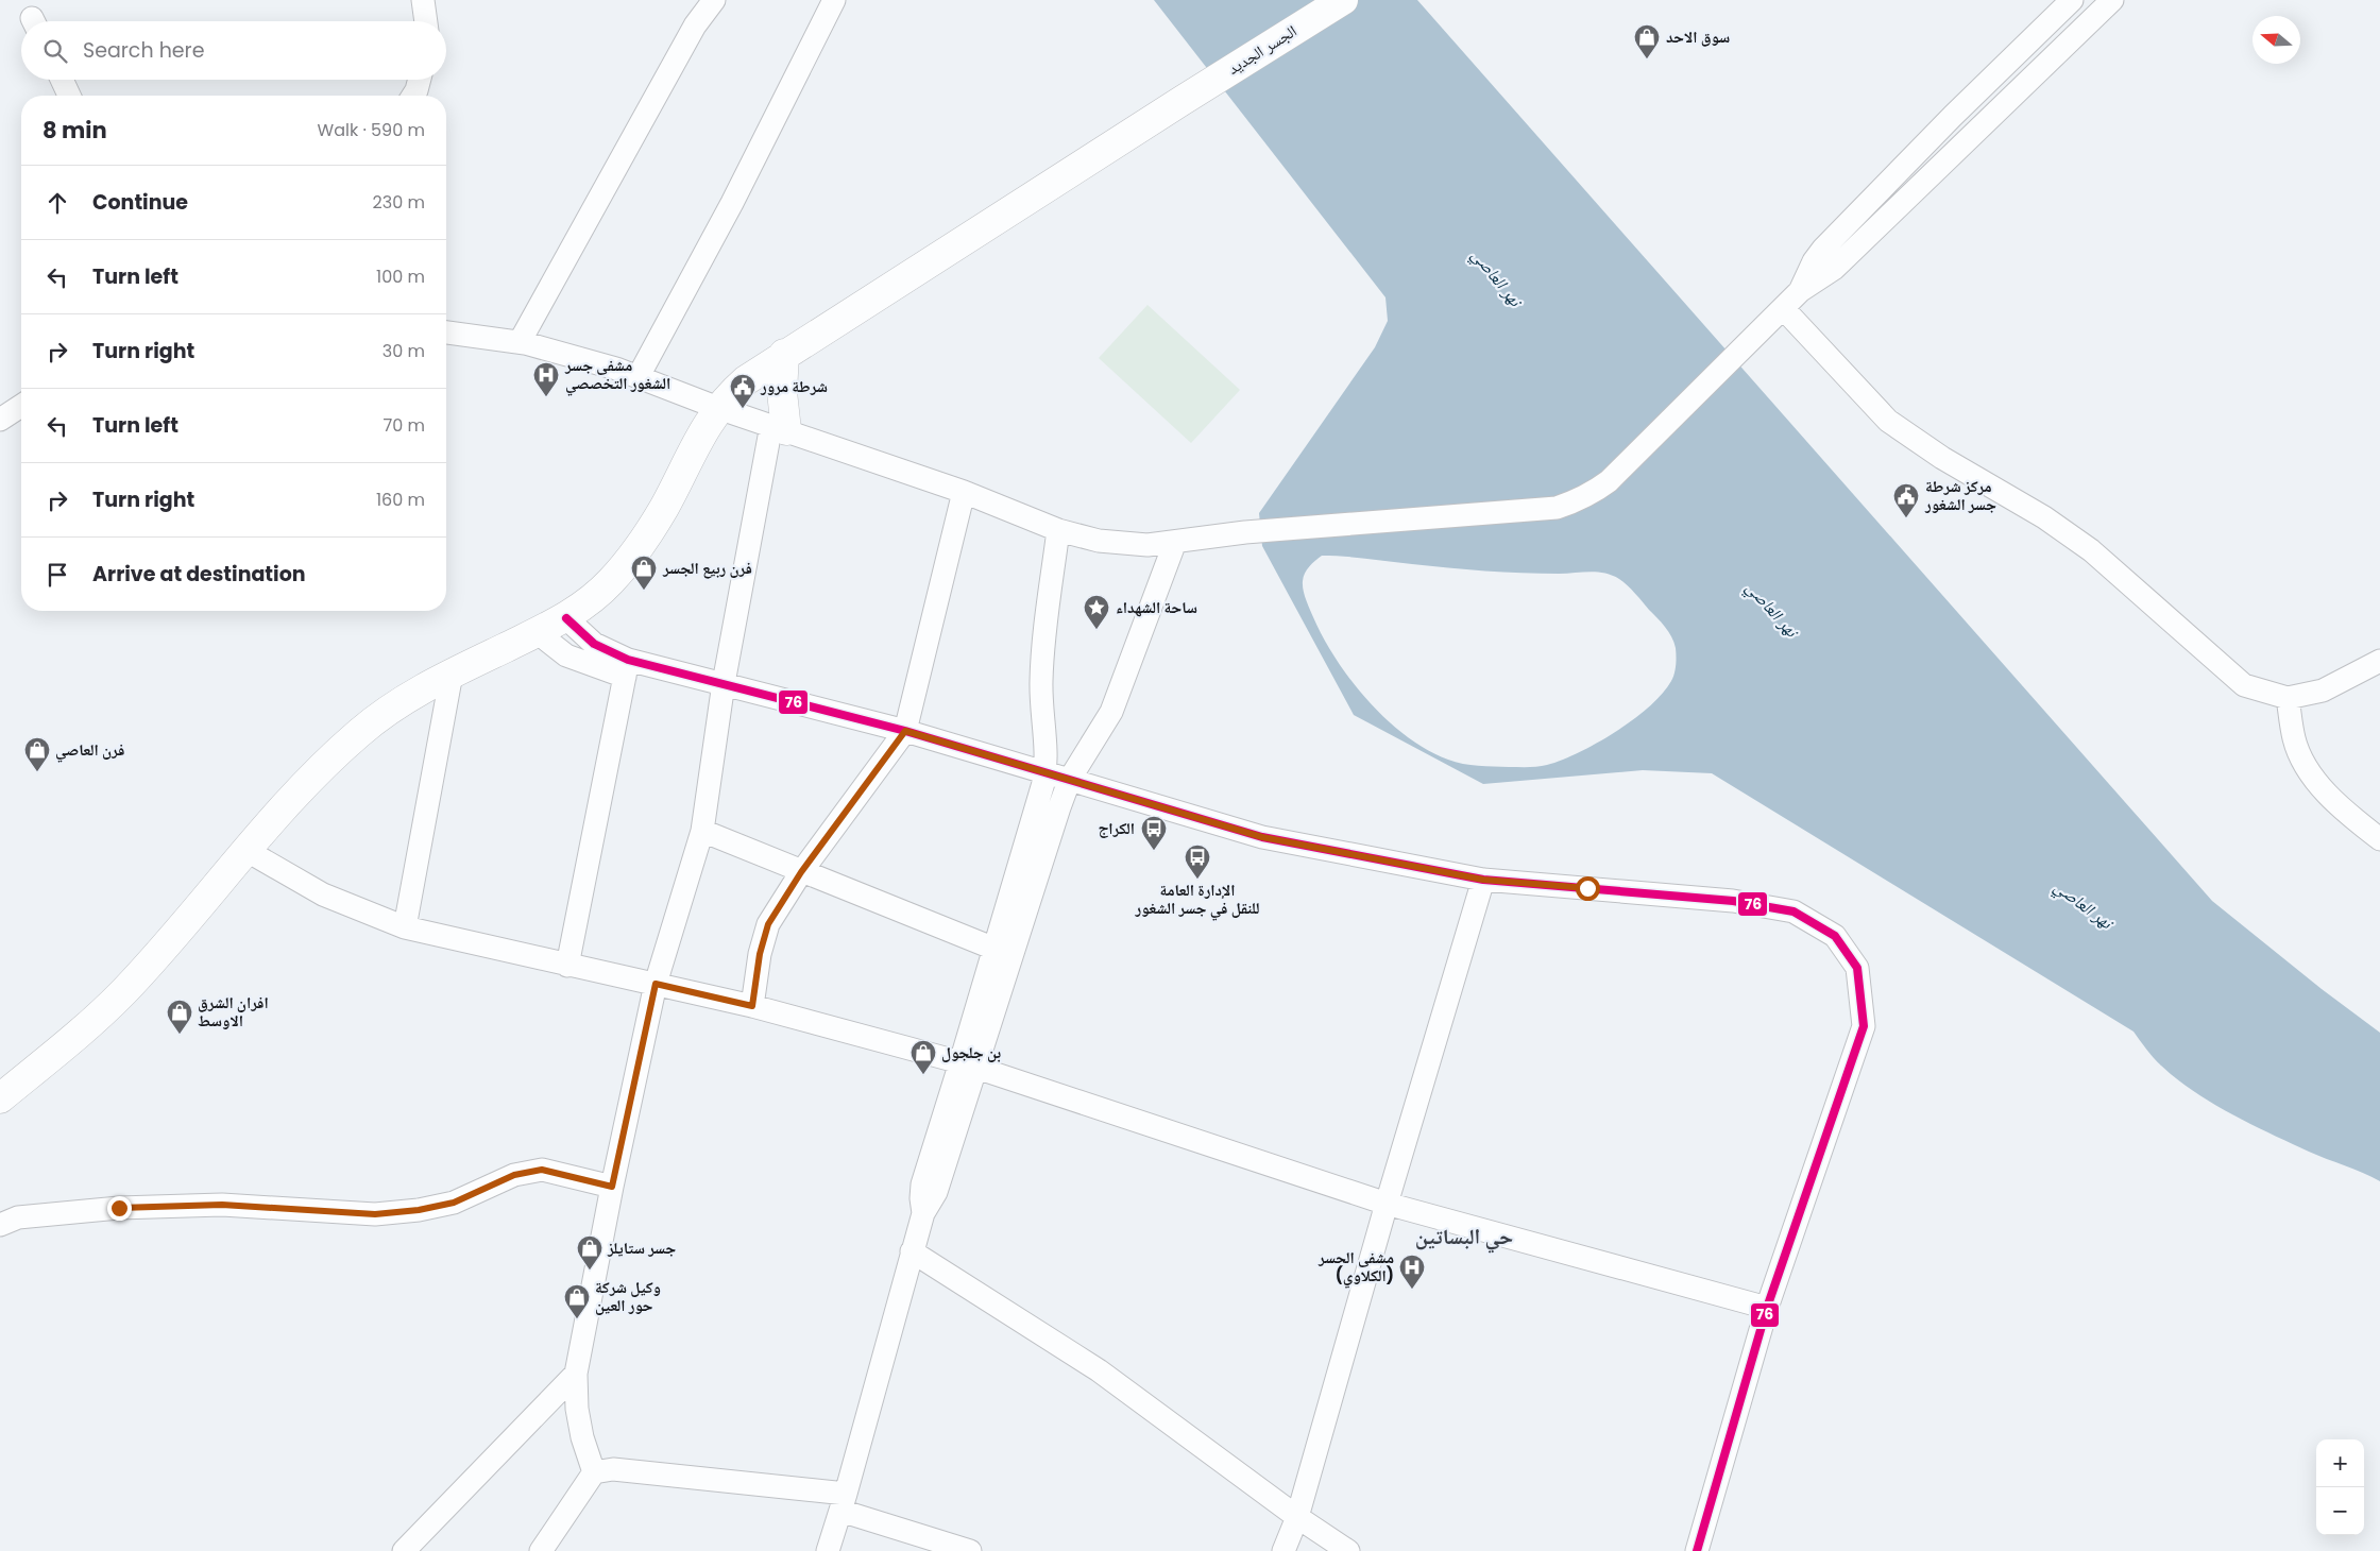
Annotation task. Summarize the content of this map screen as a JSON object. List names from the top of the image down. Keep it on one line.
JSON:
{"streets":{"main road":["الجسر الجديد"]},"districts":["حي البساتين"],"water":["نهر العاصي"],"places":{"shop":["سوق الاحد","فرن ربيع الجسر","فرن العاصي","افران الشرق الاوسط","بن جلجول","جسر ستايلز","وكيل شركة حور العين"],"hospital":["مشفى جسر الشغور التخصصي","مشفى الجسر (الكلاوي)"],"public building":["شرطة مرور","مركز شرطة جسر الشغور"],"place":["ساحة الشهداء"],"bus stop":["الكراج","الإدارة العامة للنقل في جسر الشغور"]},"lines":["transit line 76"],"north":"left","page":{"search":"Search here","heading":["8 min","Walk · 590 m"],"list":[["Continue","230 m"],["Turn left","100 m"],["Turn right","30 m"],["Turn left","70 m"],["Turn right","160 m"],"Arrive at destination"],"map_buttons":["+","−"]}}
